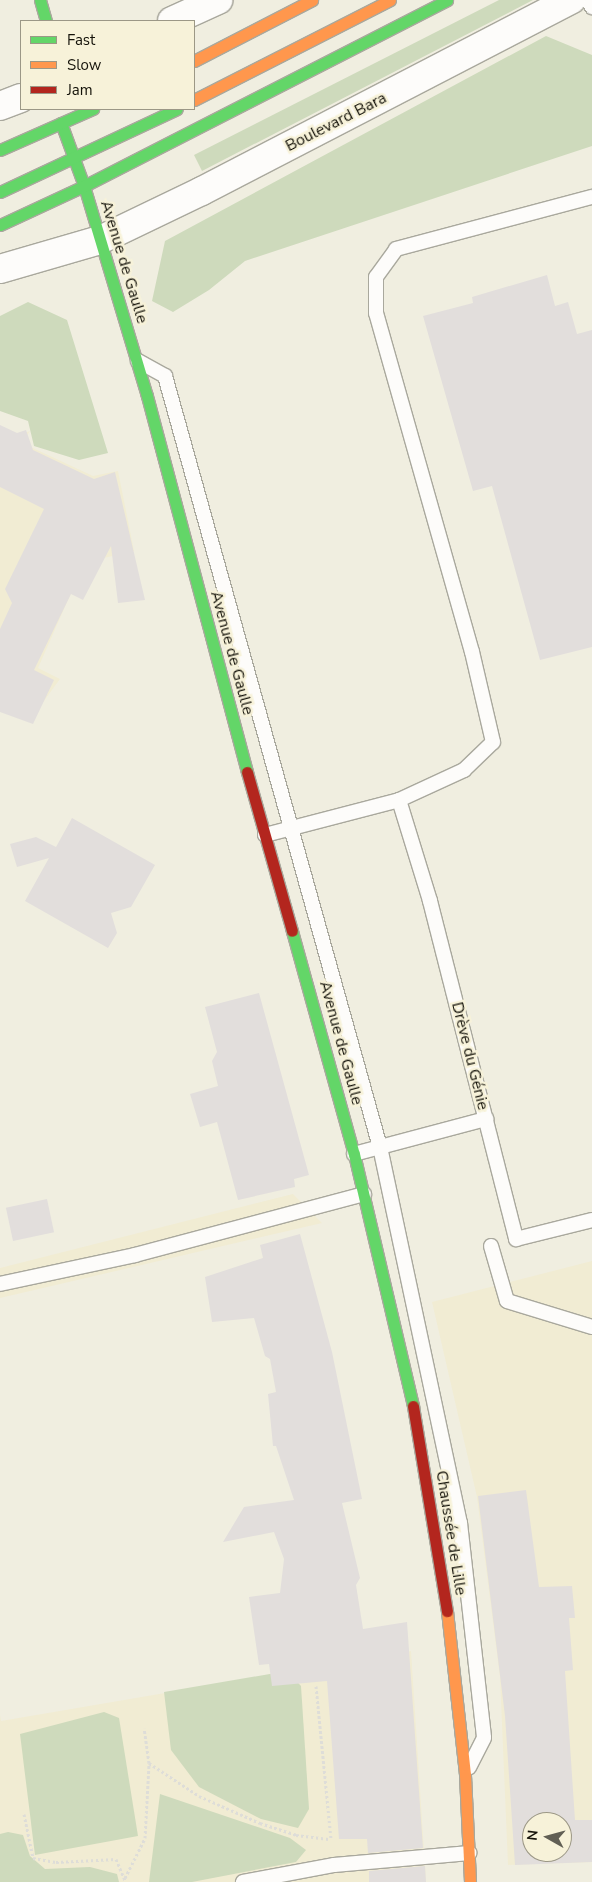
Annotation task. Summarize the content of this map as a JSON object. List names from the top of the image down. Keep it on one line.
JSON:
{"streets":{"main road":["Avenue de Gaulle","Chaussée de Lille"],"street":["Boulevard Bara"],"lane":["Drève du Génie"]},"crossings":[["Boulevard Bara","Avenue de Gaulle"],["Avenue de Gaulle","Chaussée de Lille"]],"legend":["Fast","Slow","Jam"],"north":"left"}
